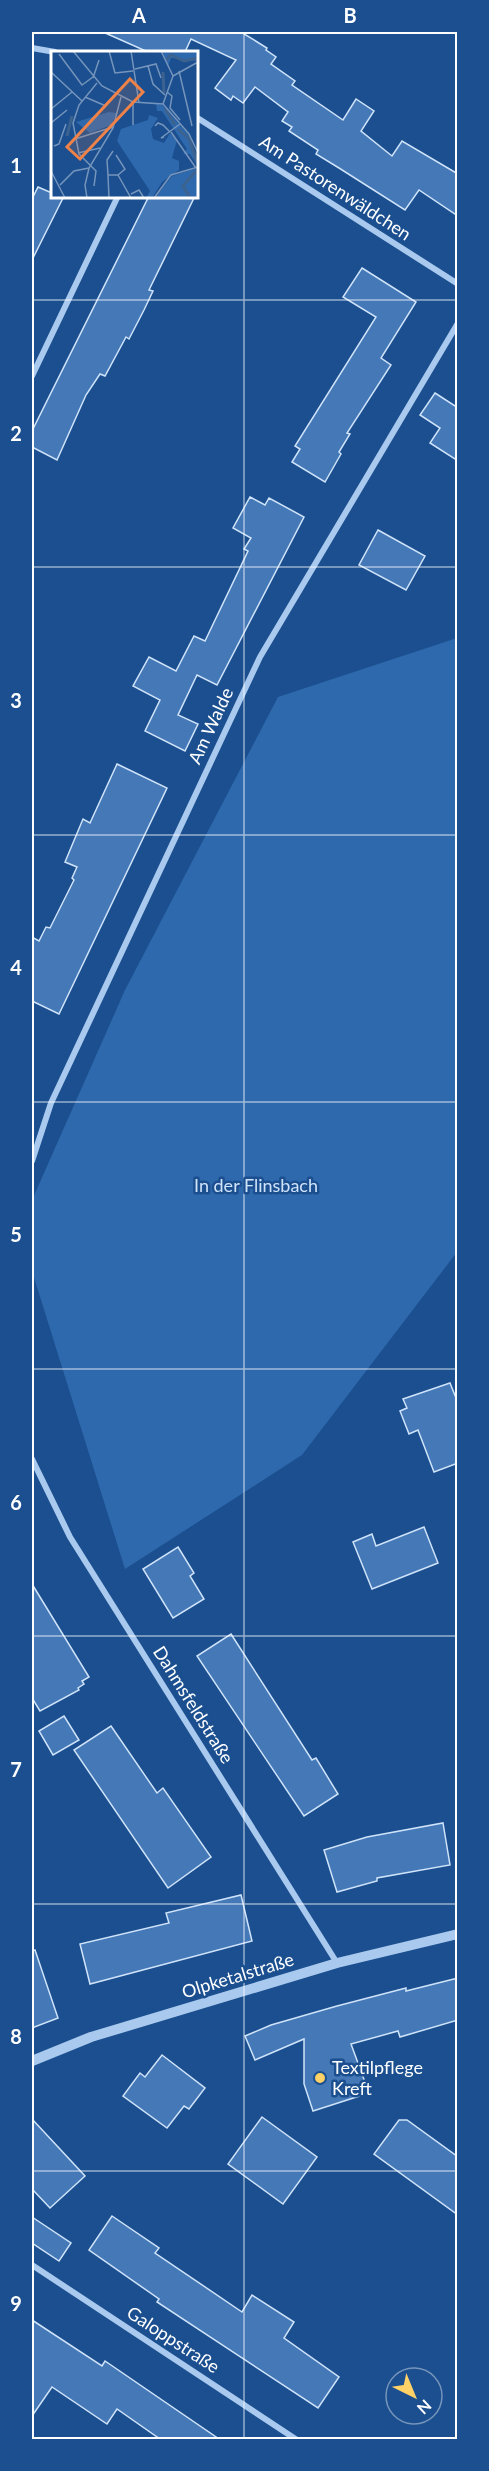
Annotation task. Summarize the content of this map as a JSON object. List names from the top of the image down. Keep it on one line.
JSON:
{"streets":{"street":["Am Pastorenwäldchen","Am Walde","Dahmsfeldstraße","Olpketalstraße","Galoppstraße"]},"crossings":[["Dahmsfeldstraße","Olpketalstraße"]],"parks":["In der Flinsbach"],"places":["Textilpflege Kreft"],"north":"bottom right","grid":{"columns":["A","B"],"rows":["1","2","3","4","5","6","7","8","9"]}}
